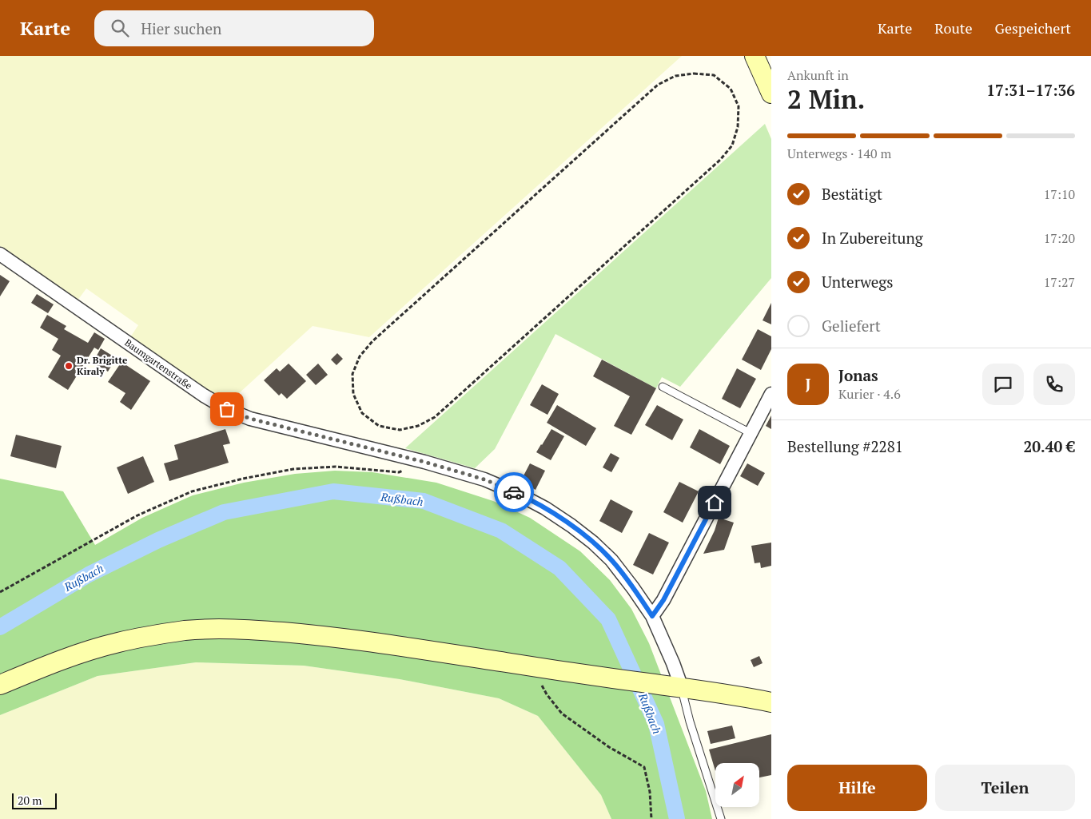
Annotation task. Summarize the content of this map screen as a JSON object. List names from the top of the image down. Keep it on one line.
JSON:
{"streets":{"street":["Baumgartenstraße"]},"water":["Rußbach"],"places":["Dr. Brigitte Kiraly"],"scale_bar":"20 m","north":"top right","page":{"header":"Karte","search":"Hier suchen","nav":["Karte","Route","Gespeichert"],"heading":["2 Min.","Ankunft in","17:31–17:36"],"panel":["Jonas","Kurier · 4.6","Bestellung #2281","20.40 €"],"bar":"Unterwegs · 140 m","list":[["Bestätigt","17:10"],["In Zubereitung","17:20"],["Unterwegs","17:27"],"Geliefert"],"round":"J","buttons":["Hilfe","Teilen"],"scale":"20 m"}}
